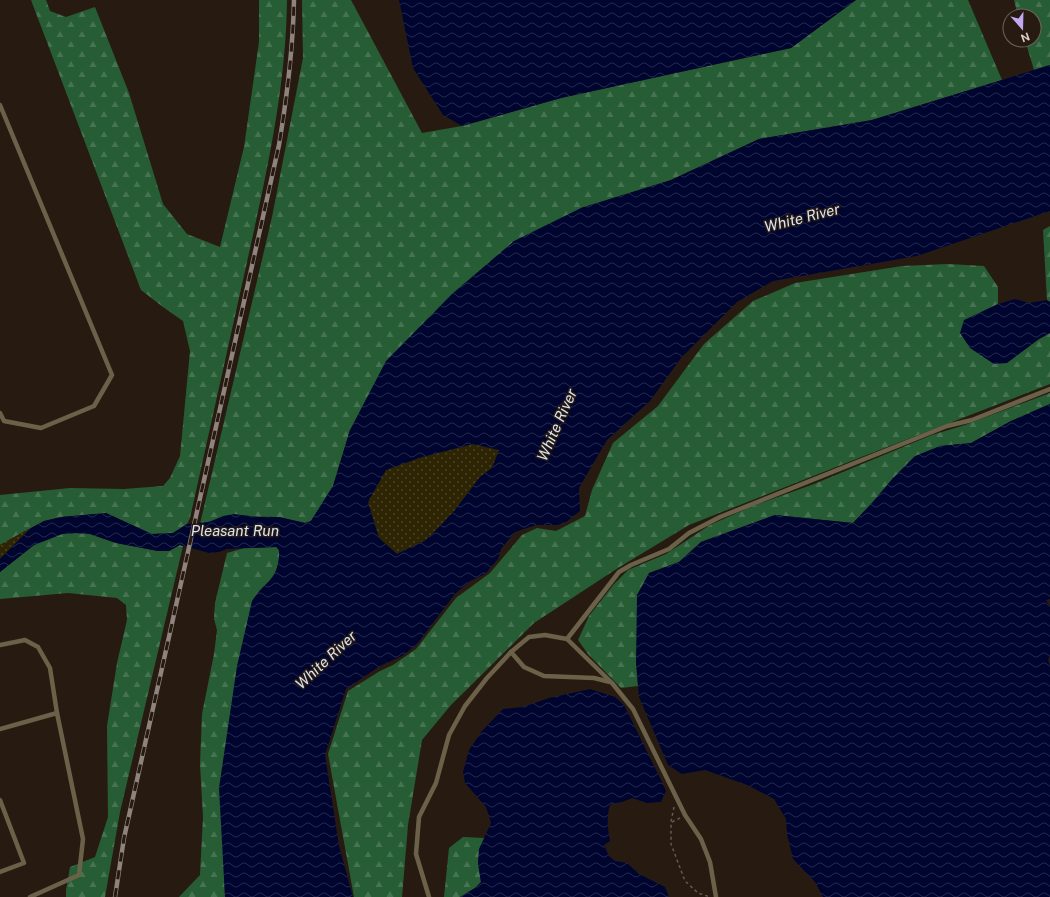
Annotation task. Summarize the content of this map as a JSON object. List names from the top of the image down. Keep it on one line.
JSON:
{"water":["White River","Pleasant Run"],"north":"bottom"}
